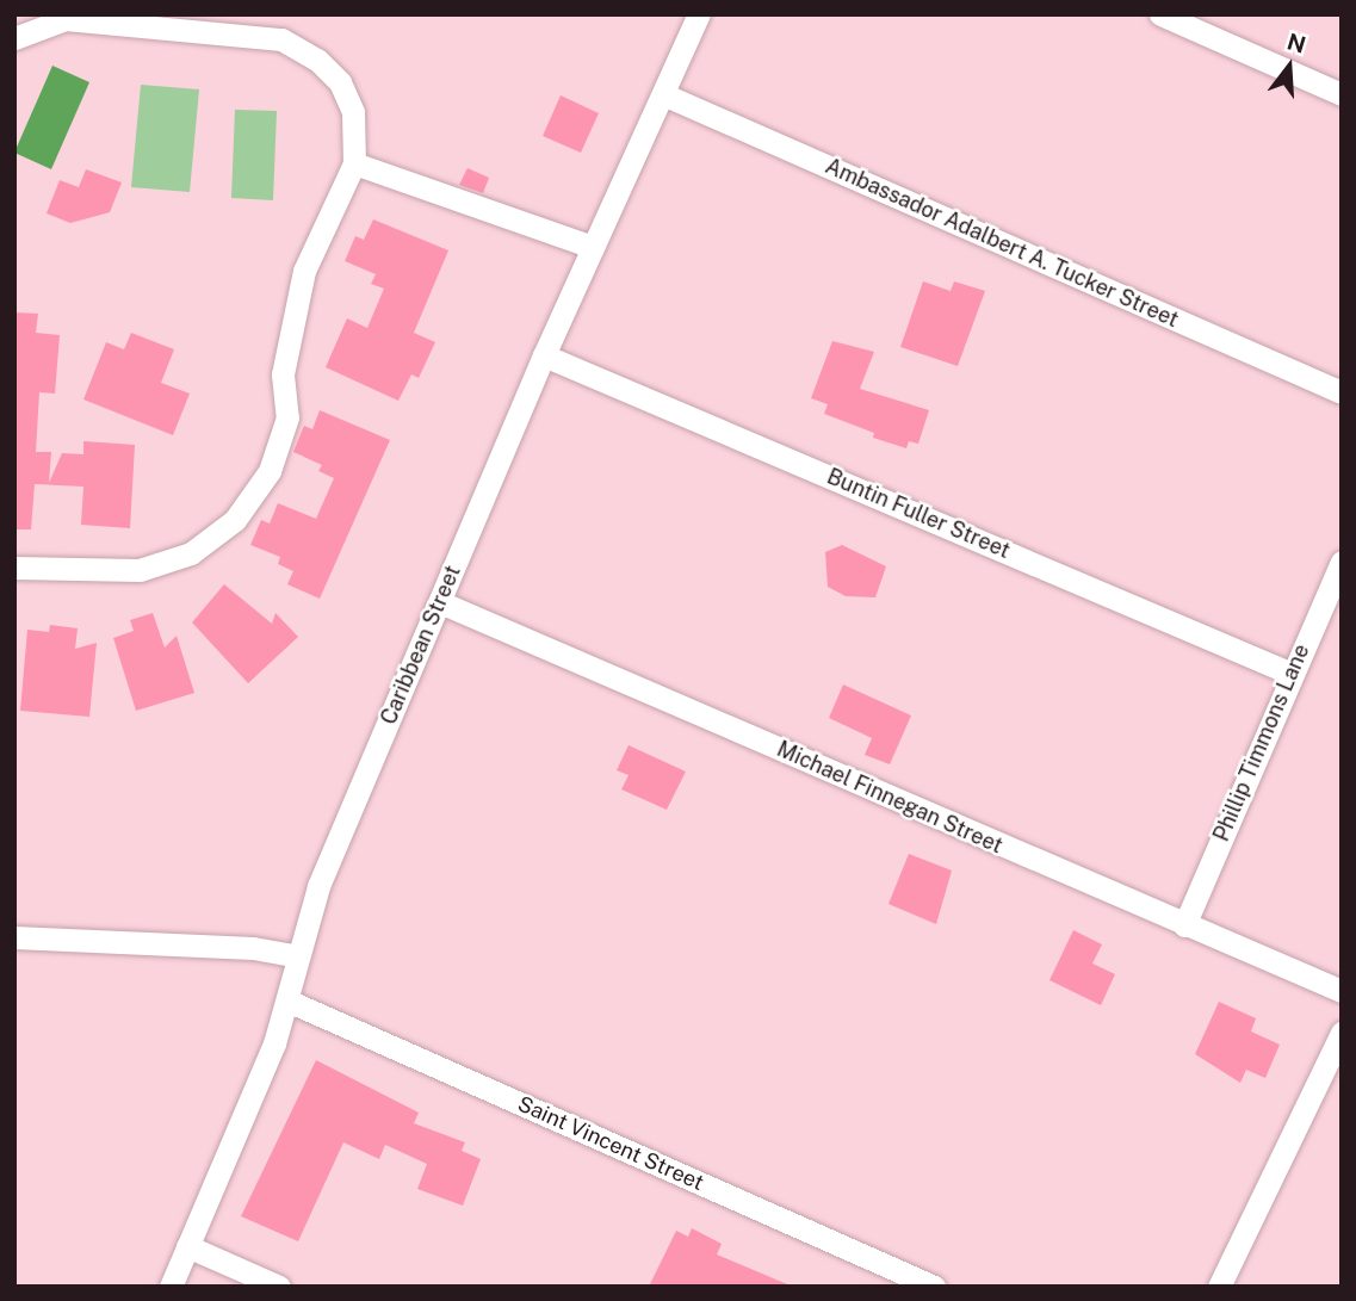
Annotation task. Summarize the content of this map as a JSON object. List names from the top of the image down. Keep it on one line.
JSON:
{"streets":{"street":["Ambassador Adalbert A. Tucker Street","Buntin Fuller Street","Caribbean Street","Phillip Timmons Lane","Michael Finnegan Street","Saint Vincent Street"]},"crossings":[["Ambassador Adalbert A. Tucker Street","Caribbean Street"],["Buntin Fuller Street","Caribbean Street"],["Buntin Fuller Street","Phillip Timmons Lane"],["Caribbean Street","Michael Finnegan Street"],["Caribbean Street","Saint Vincent Street"],["Phillip Timmons Lane","Michael Finnegan Street"]],"north":"top"}
